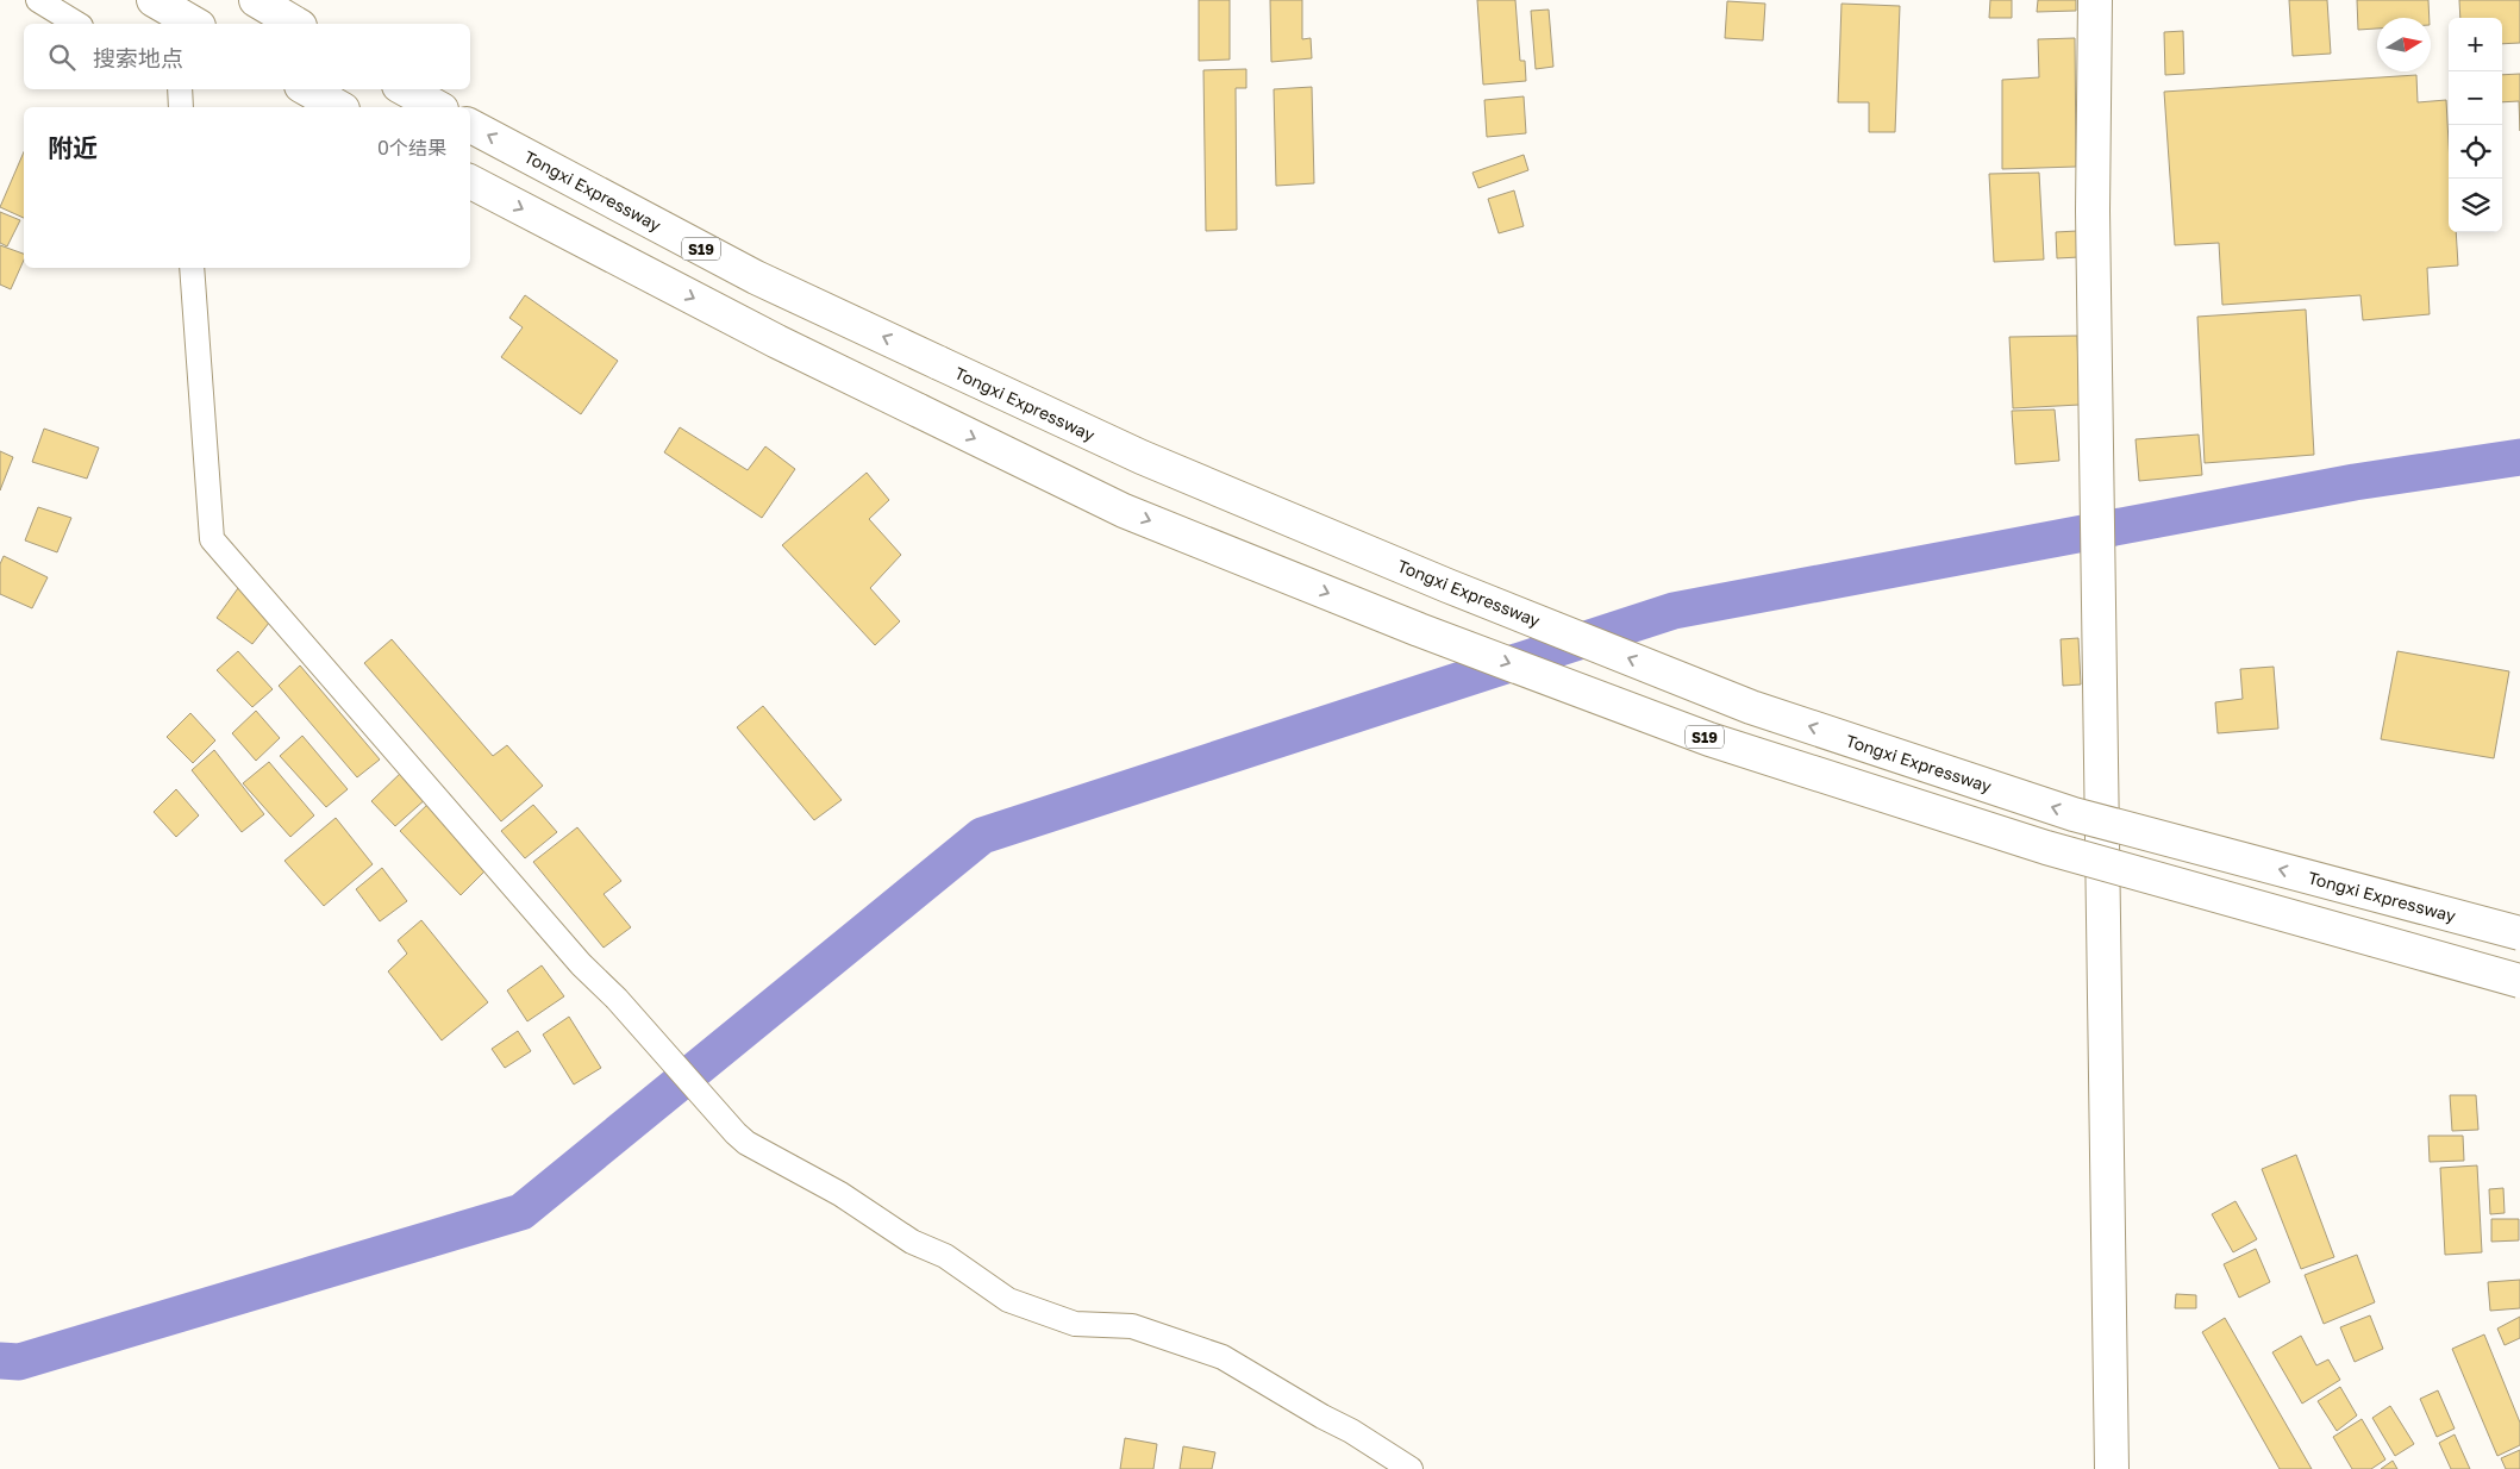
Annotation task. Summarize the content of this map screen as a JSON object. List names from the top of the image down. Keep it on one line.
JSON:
{"streets":{"main road":["Tongxi Expressway","S19"]},"north":"right","page":{"map_buttons":["+","−"],"search":"搜索地点","heading":["附近","0个结果"]}}
